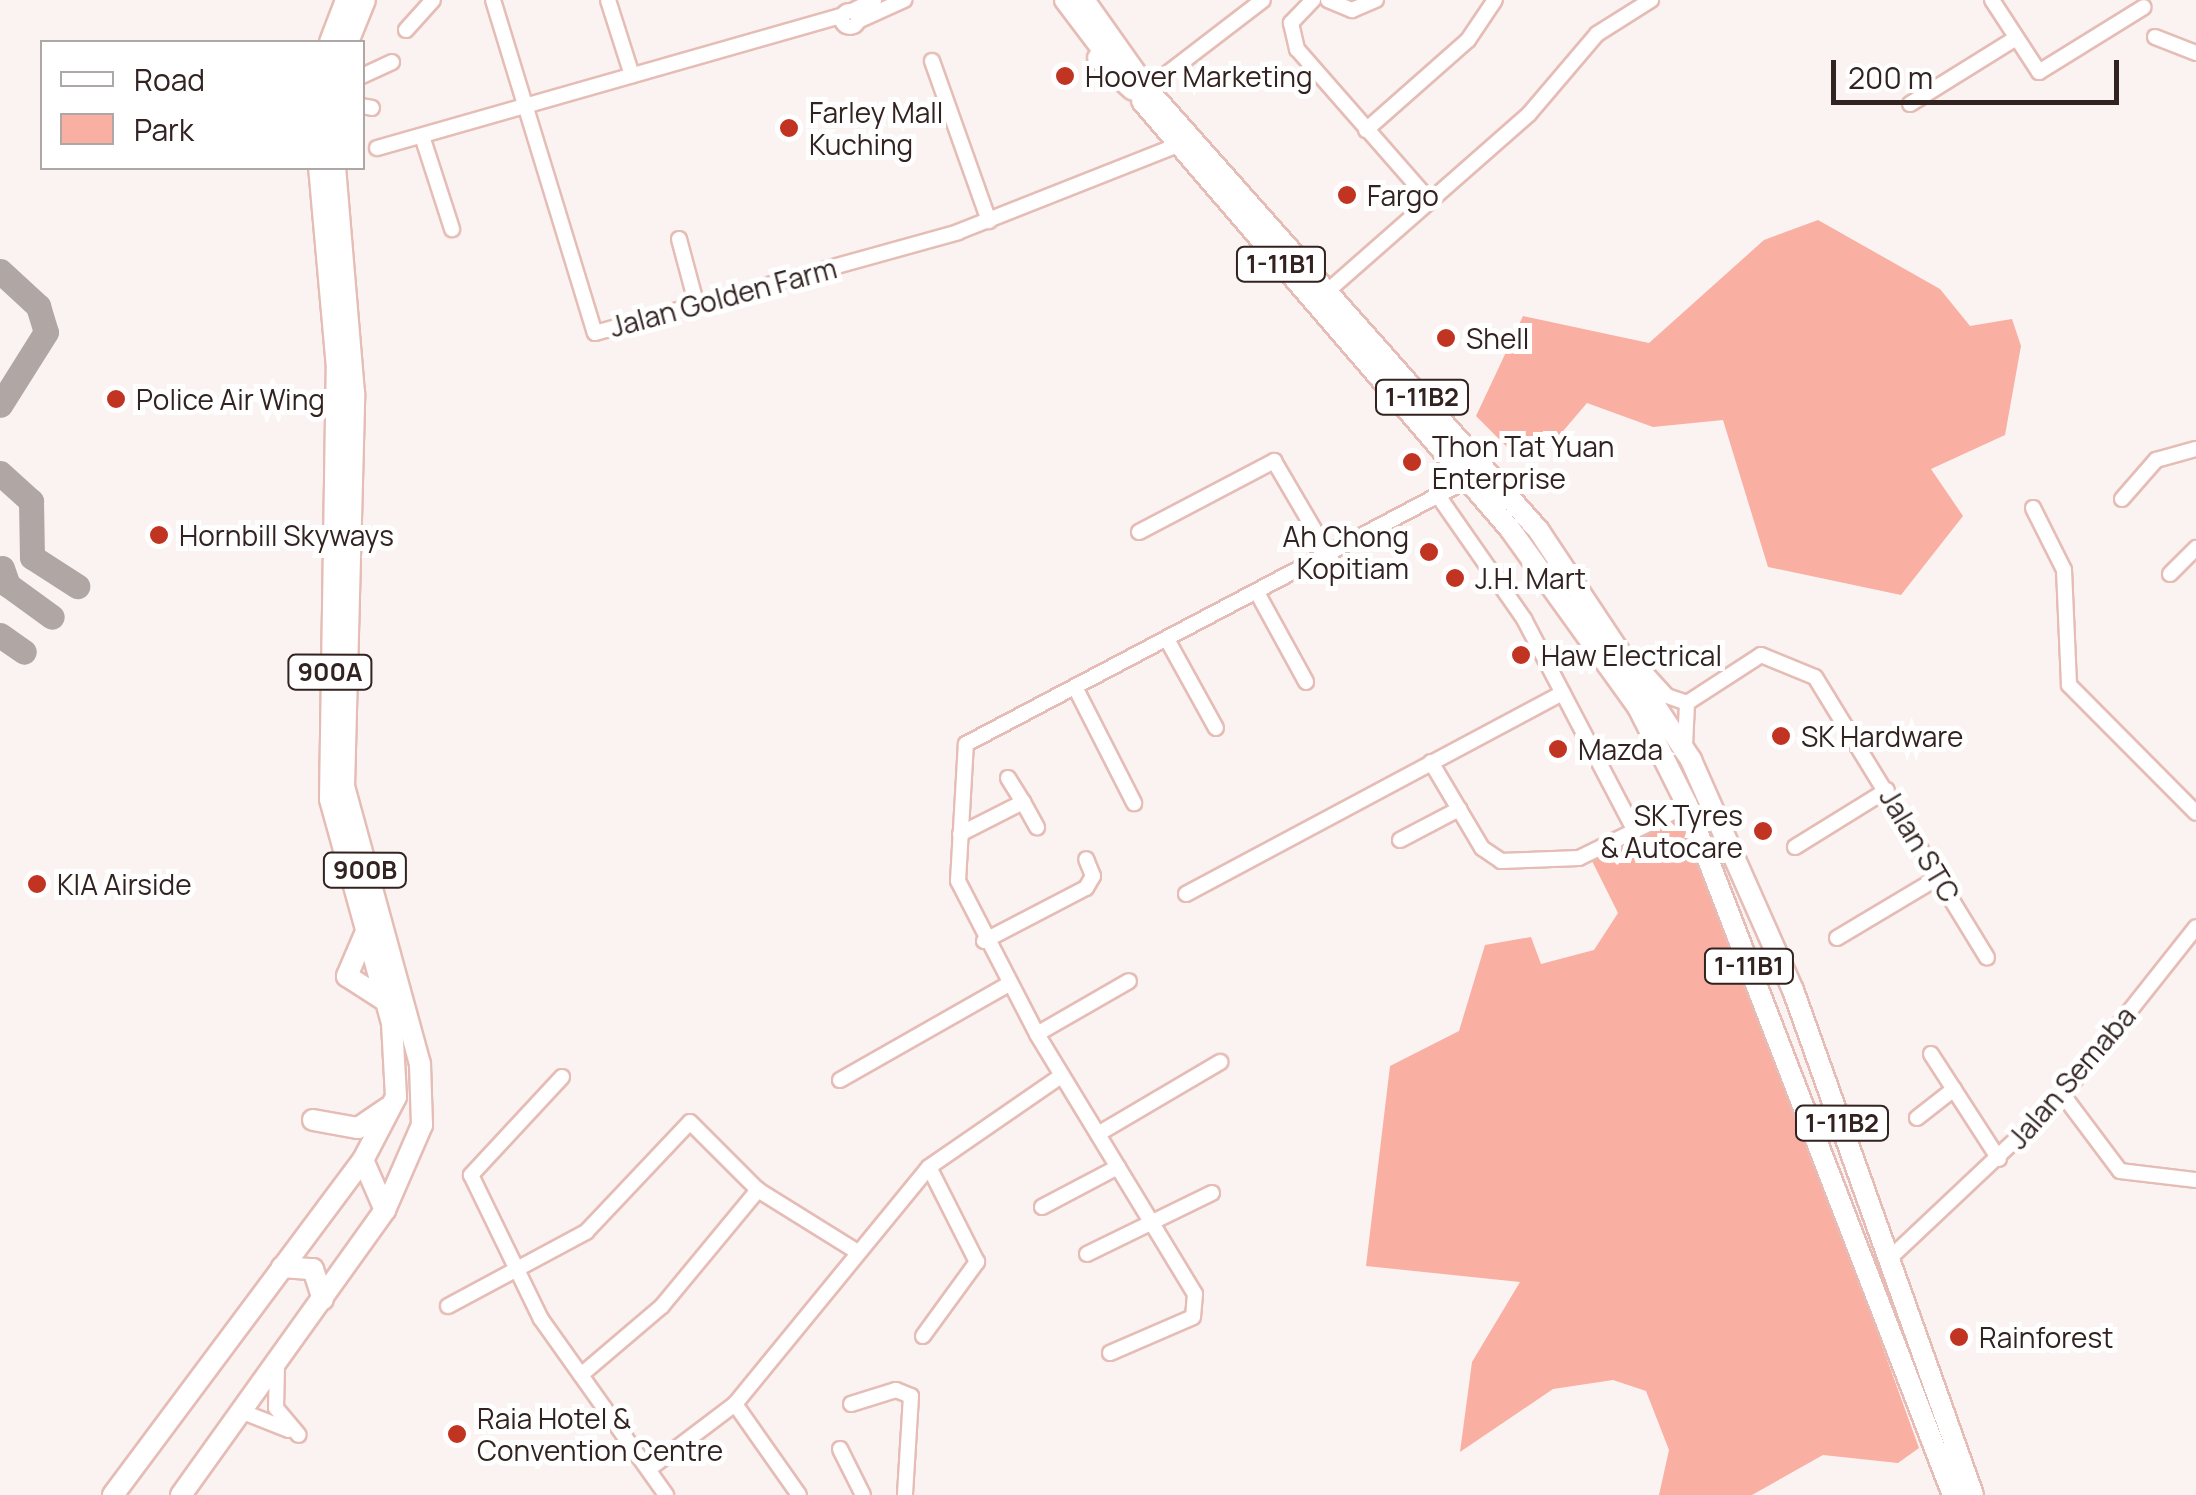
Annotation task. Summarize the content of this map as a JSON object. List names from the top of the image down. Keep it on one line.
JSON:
{"streets":{"highway":["1-11B1","1-11B2","900A","900B"],"street":["Jalan Golden Farm","Jalan STC","Jalan Semaba"]},"crossings":[["1-11B1","Jalan Golden Farm"],["1-11B1","1-11B2"],["1-11B2","Jalan Semaba"]],"places":["Hoover Marketing","Farley Mall Kuching","Fargo","Shell","Police Air Wing","Thon Tat Yuan Enterprise","Hornbill Skyways","Ah Chong Kopitiam","J.H. Mart","Haw Electrical","SK Hardware","Mazda","SK Tyres & Autocare","KIA Airside","Rainforest","Raia Hotel & Convention Centre"],"legend":["Road","Park"],"scale_bar":"200 m"}
